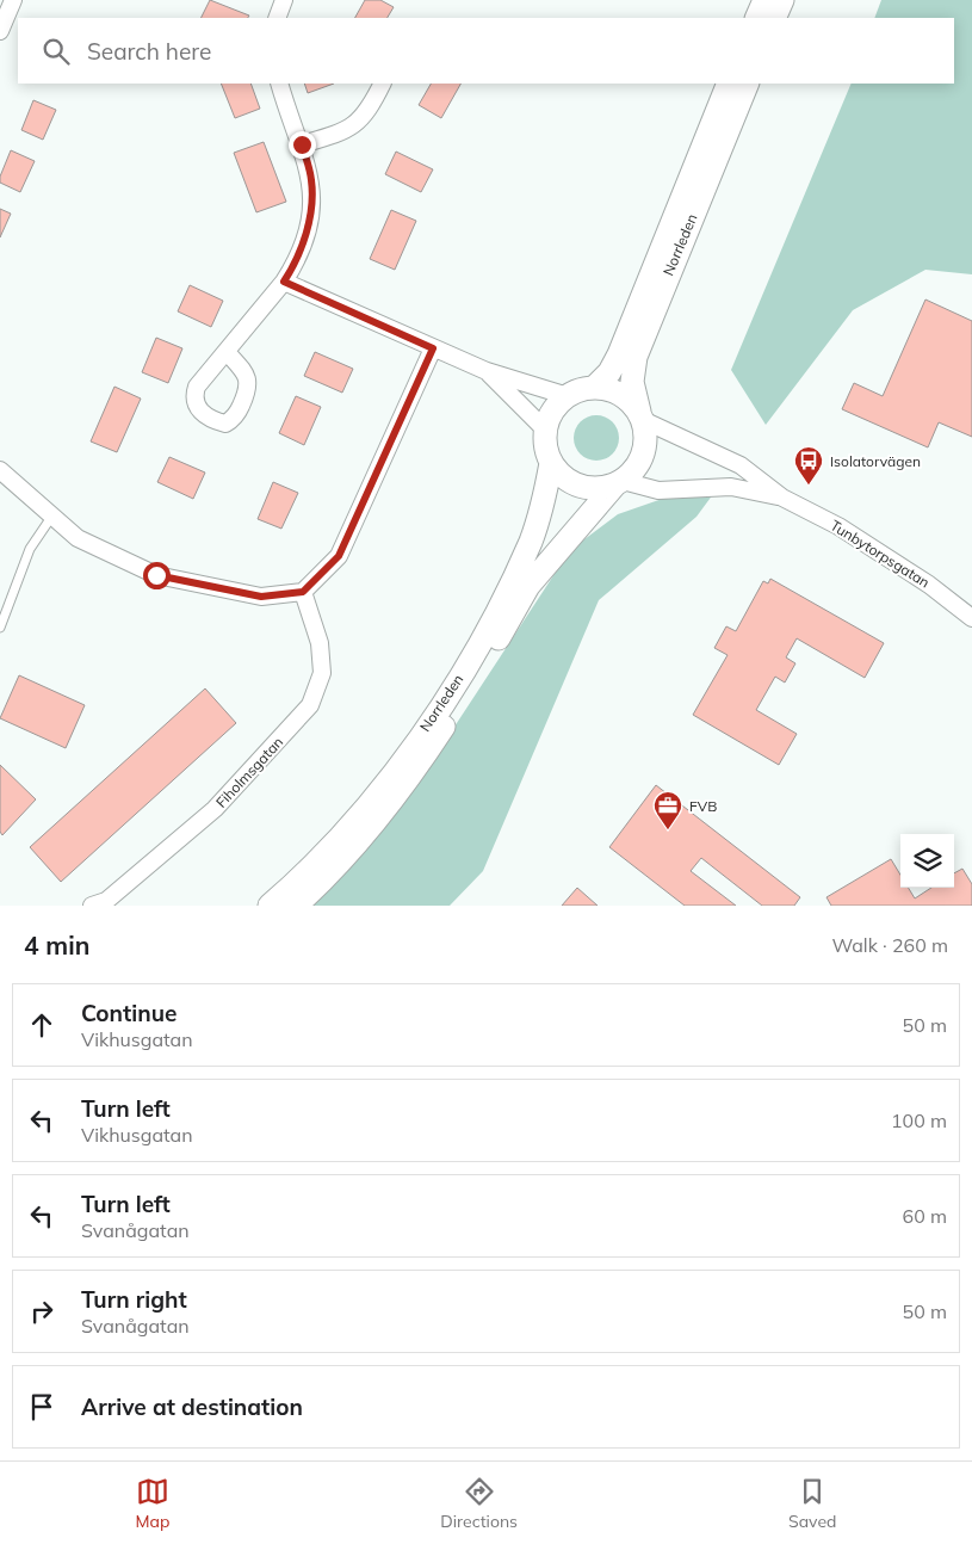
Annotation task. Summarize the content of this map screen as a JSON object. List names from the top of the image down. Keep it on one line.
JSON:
{"streets":{"main road":["Norrleden"],"street":["Tunbytorpsgatan","Fiholmsgatan"]},"crossings":[["Norrleden","Tunbytorpsgatan"]],"places":{"bus stop":["Isolatorvägen"],"office":["FVB"]},"page":{"search":"Search here","heading":["4 min","Walk · 260 m"],"list":[["Continue","Vikhusgatan","50 m"],["Turn left","Vikhusgatan","100 m"],["Turn left","Svanågatan","60 m"],["Turn right","Svanågatan","50 m"],"Arrive at destination"],"nav":["Map","Directions","Saved"]}}
